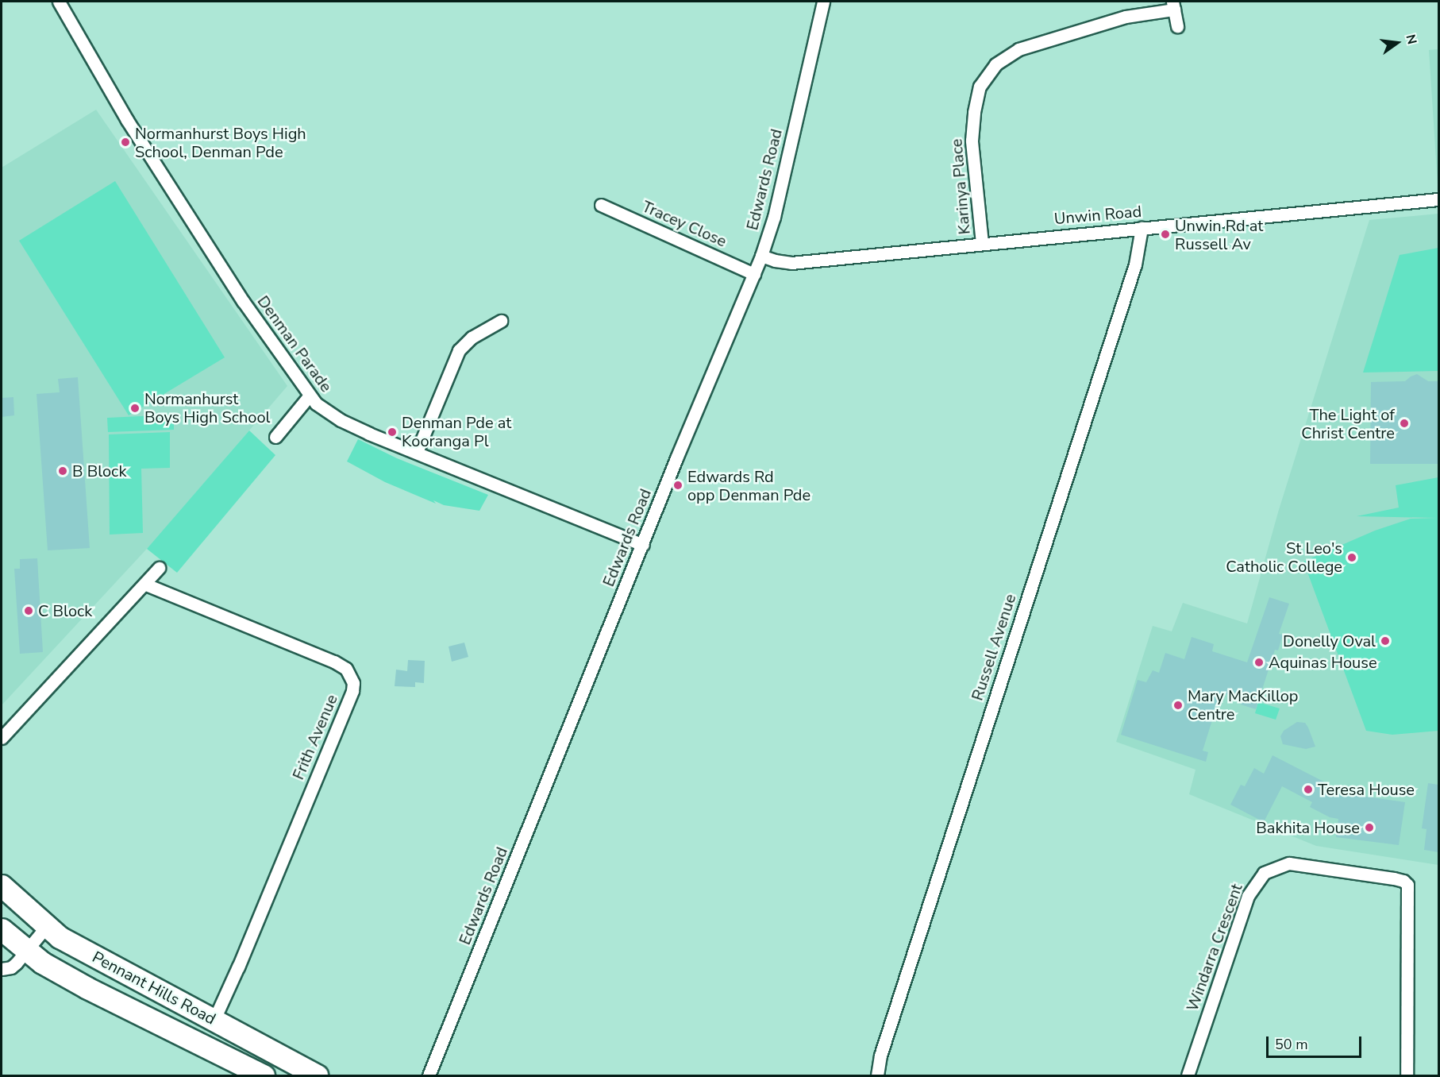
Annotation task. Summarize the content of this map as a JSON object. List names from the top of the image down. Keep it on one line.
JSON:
{"streets":{"highway":["Pennant Hills Road"],"street":["Edwards Road","Karinya Place","Unwin Road","Tracey Close","Denman Parade","Russell Avenue","Frith Avenue","Windarra Crescent"]},"crossings":[["Edwards Road","Unwin Road"],["Edwards Road","Tracey Close"],["Edwards Road","Denman Parade"],["Karinya Place","Unwin Road"],["Unwin Road","Russell Avenue"],["Frith Avenue","Pennant Hills Road"]],"places":["Normanhurst Boys High School, Denman Pde","Unwin Rd at Russell Av","Normanhurst Boys High School","The Light of Christ Centre","Denman Pde at Kooranga Pl","B Block","Edwards Rd opp Denman Pde","St Leo's Catholic College","C Block","Donelly Oval","Aquinas House","Mary MacKillop Centre","Teresa House","Bakhita House"],"scale_bar":"50 m","north":"right"}
